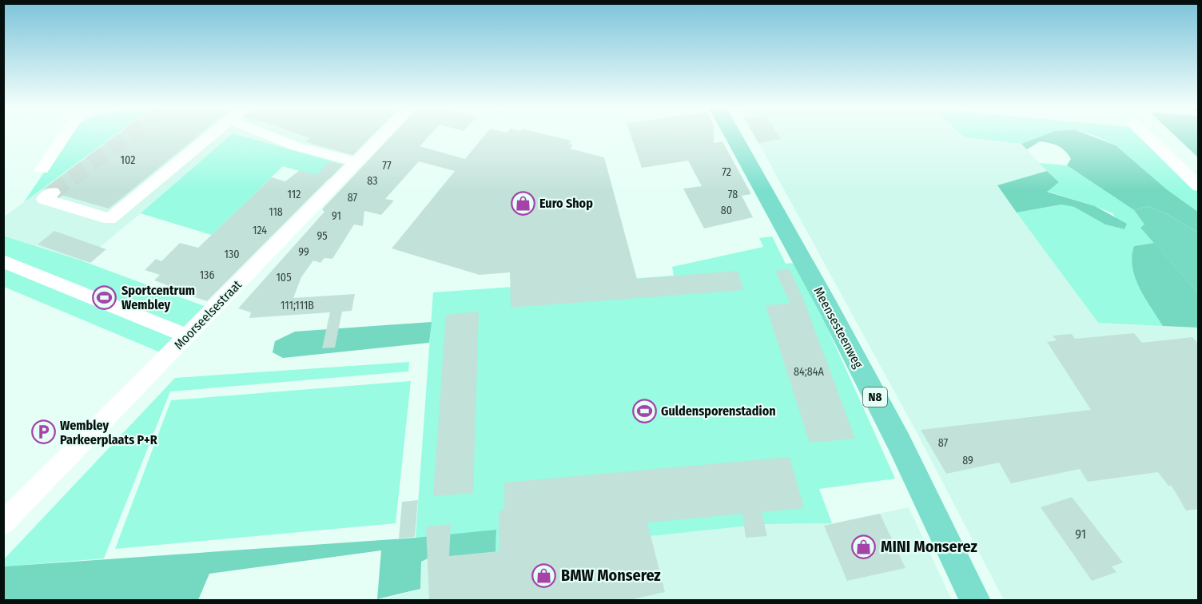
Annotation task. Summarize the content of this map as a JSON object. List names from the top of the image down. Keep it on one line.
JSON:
{"streets":{"main road":["Meensesteenweg","N8"],"street":["Moorseelsestraat"]},"places":{"shop":["Euro Shop","MINI Monserez","BMW Monserez"],"sports":["Sportcentrum Wembley","Guldensporenstadion"],"parking":["Wembley Parkeerplaats P+R"]},"house_numbers":["102","77","72","83","112","78","87","80","118","91","124","95","99","130","136","105","111;111B","84;84A","87","89","91"]}
